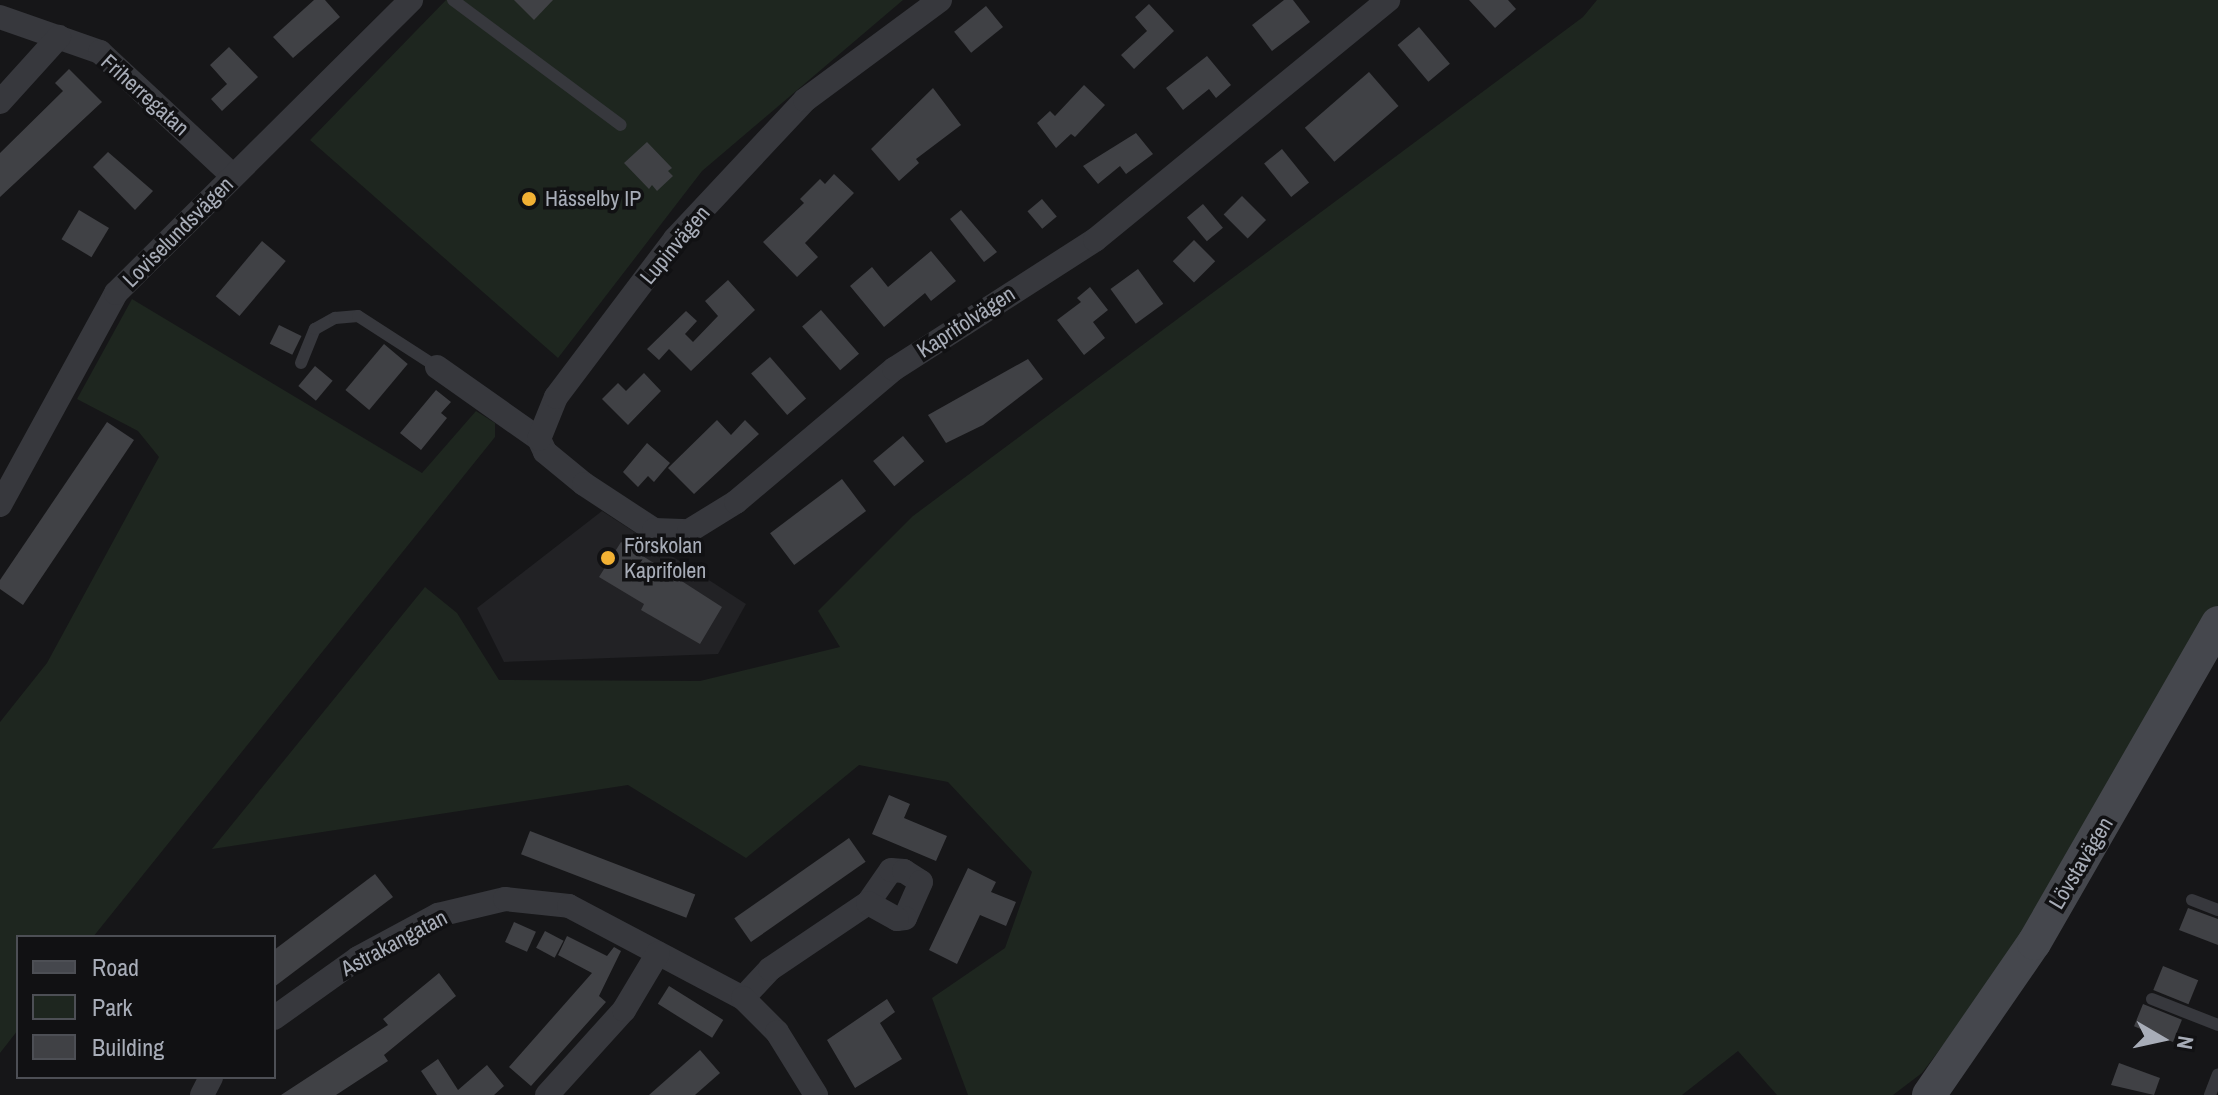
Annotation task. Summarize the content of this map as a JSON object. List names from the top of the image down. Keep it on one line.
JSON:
{"streets":{"street":["Friherregatan","Loviselundsvägen","Lupinvägen","Kaprifolvägen","Lövstavägen","Astrakangatan"]},"crossings":[["Friherregatan","Loviselundsvägen"],["Lupinvägen","Kaprifolvägen"]],"places":["Hässelby IP","Förskolan Kaprifolen"],"legend":["Road","Park","Building"],"north":"right"}
